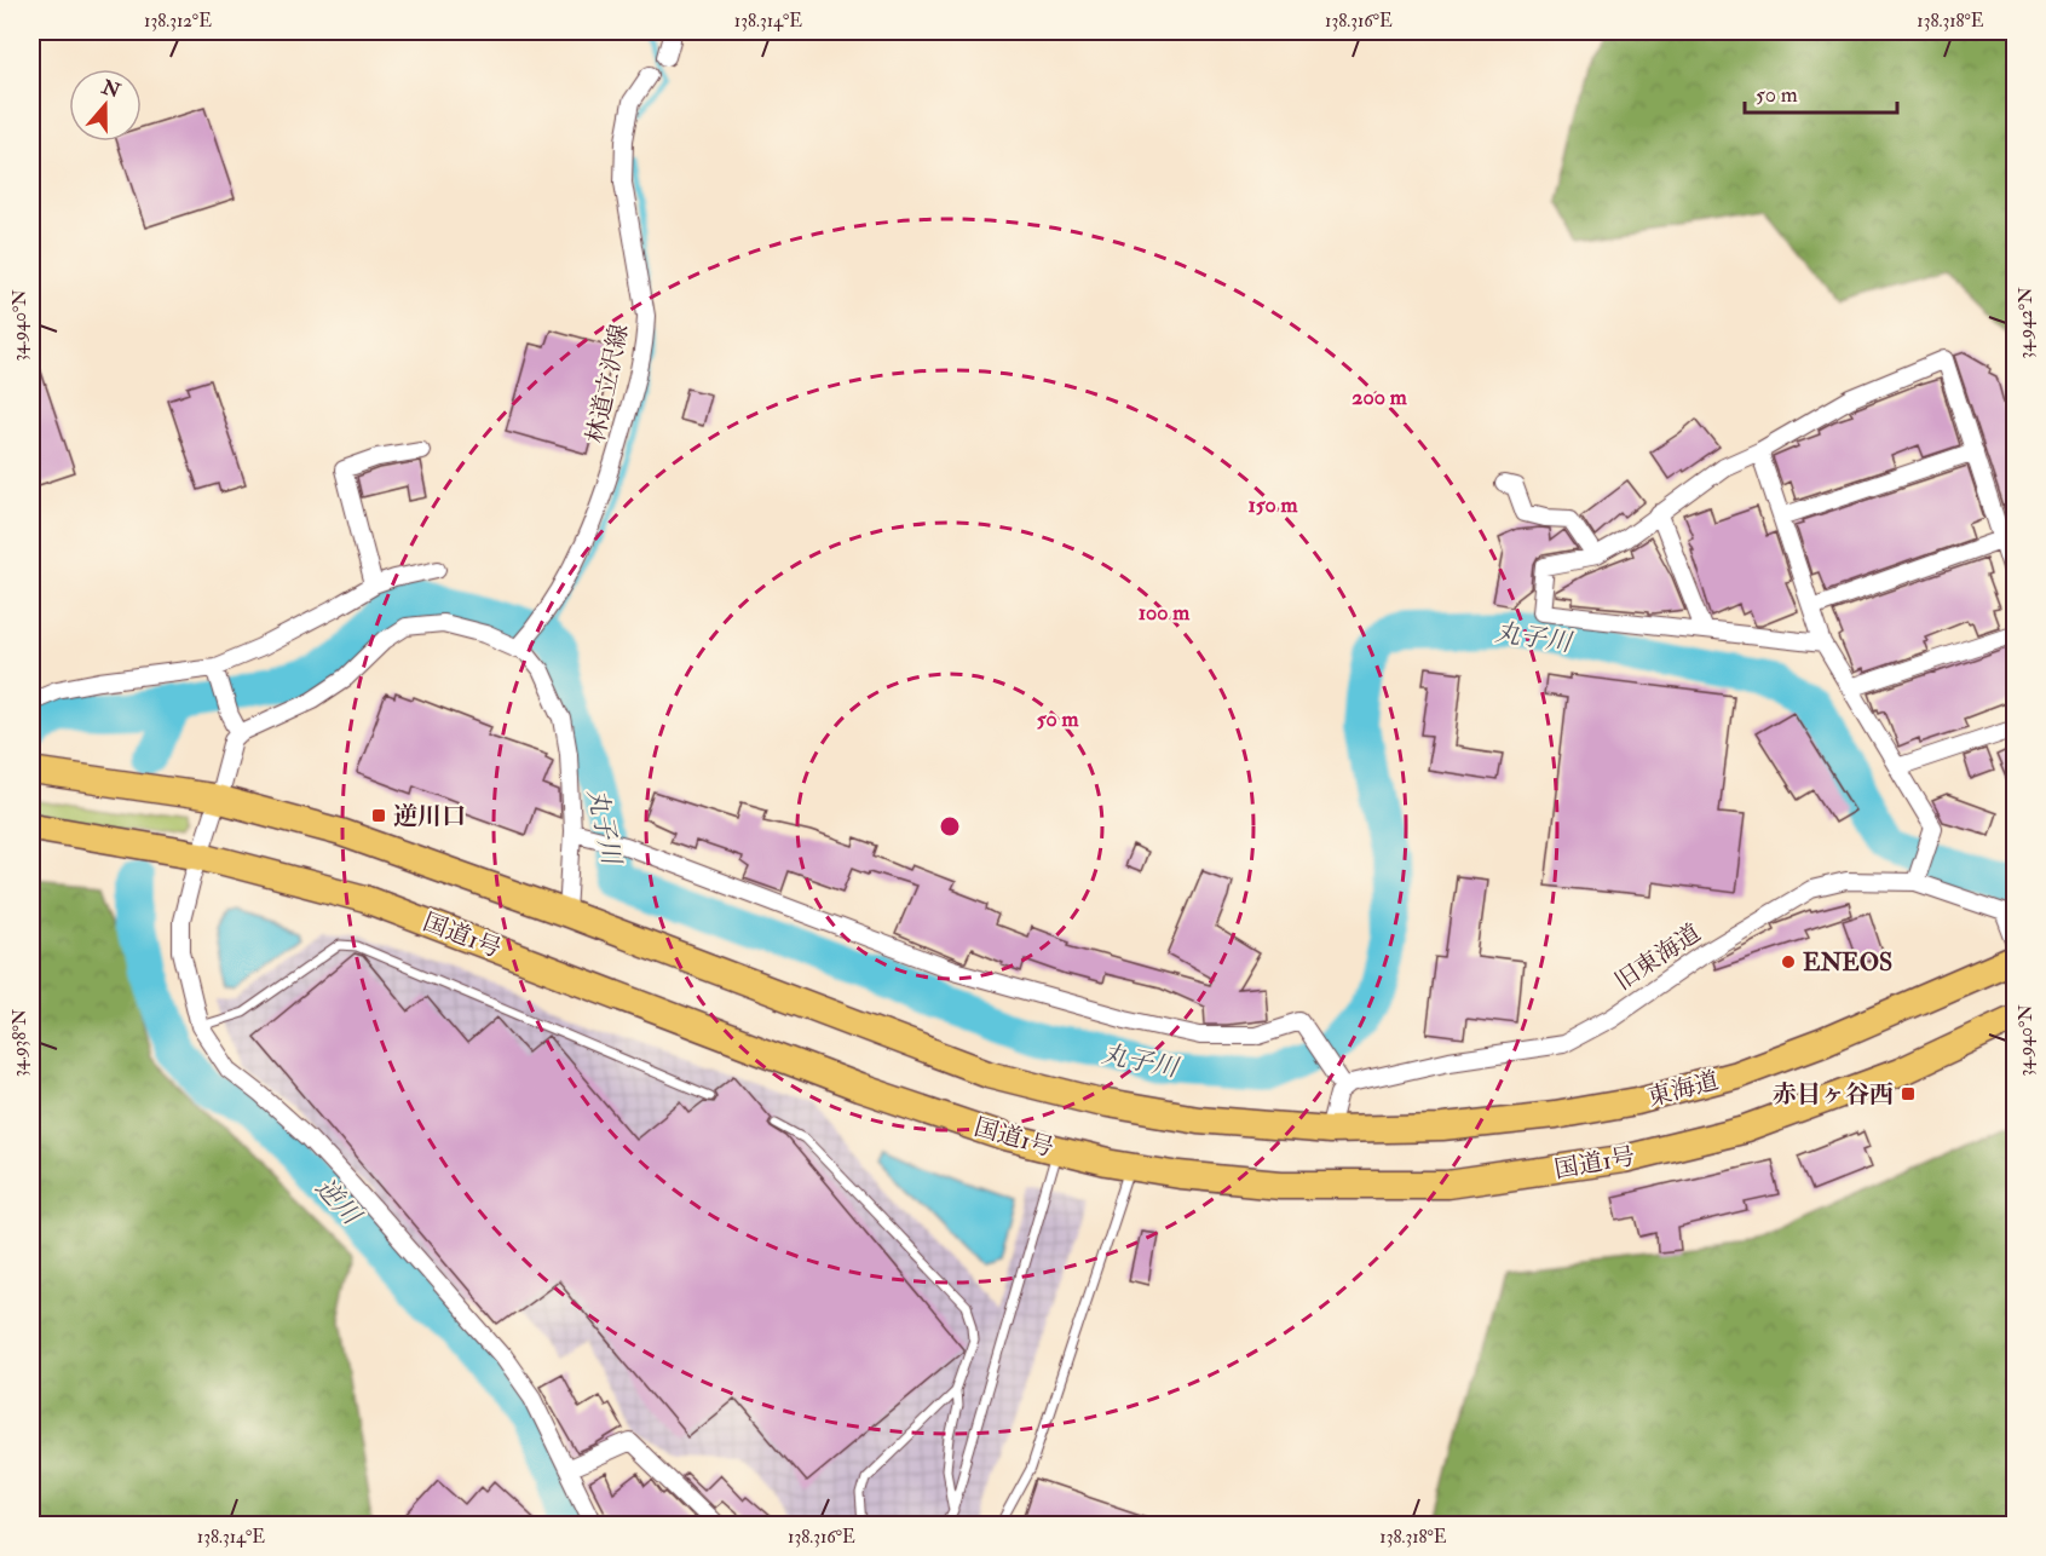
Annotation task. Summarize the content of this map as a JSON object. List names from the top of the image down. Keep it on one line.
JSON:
{"streets":{"highway":["国道1号","東海道"],"street":["林道立沢線","旧東海道"]},"water":["丸子川","逆川"],"places":{"transit":["逆川口","赤目ヶ谷西"],"other":["ENEOS"]},"scale_bar":"50 m","north":"top","coordinates":["138.312°E","138.314°E","138.316°E","138.318°E","34.942°N","34.940°N","34.938°N"],"rings":["200 m","150 m","100 m","50 m"]}
